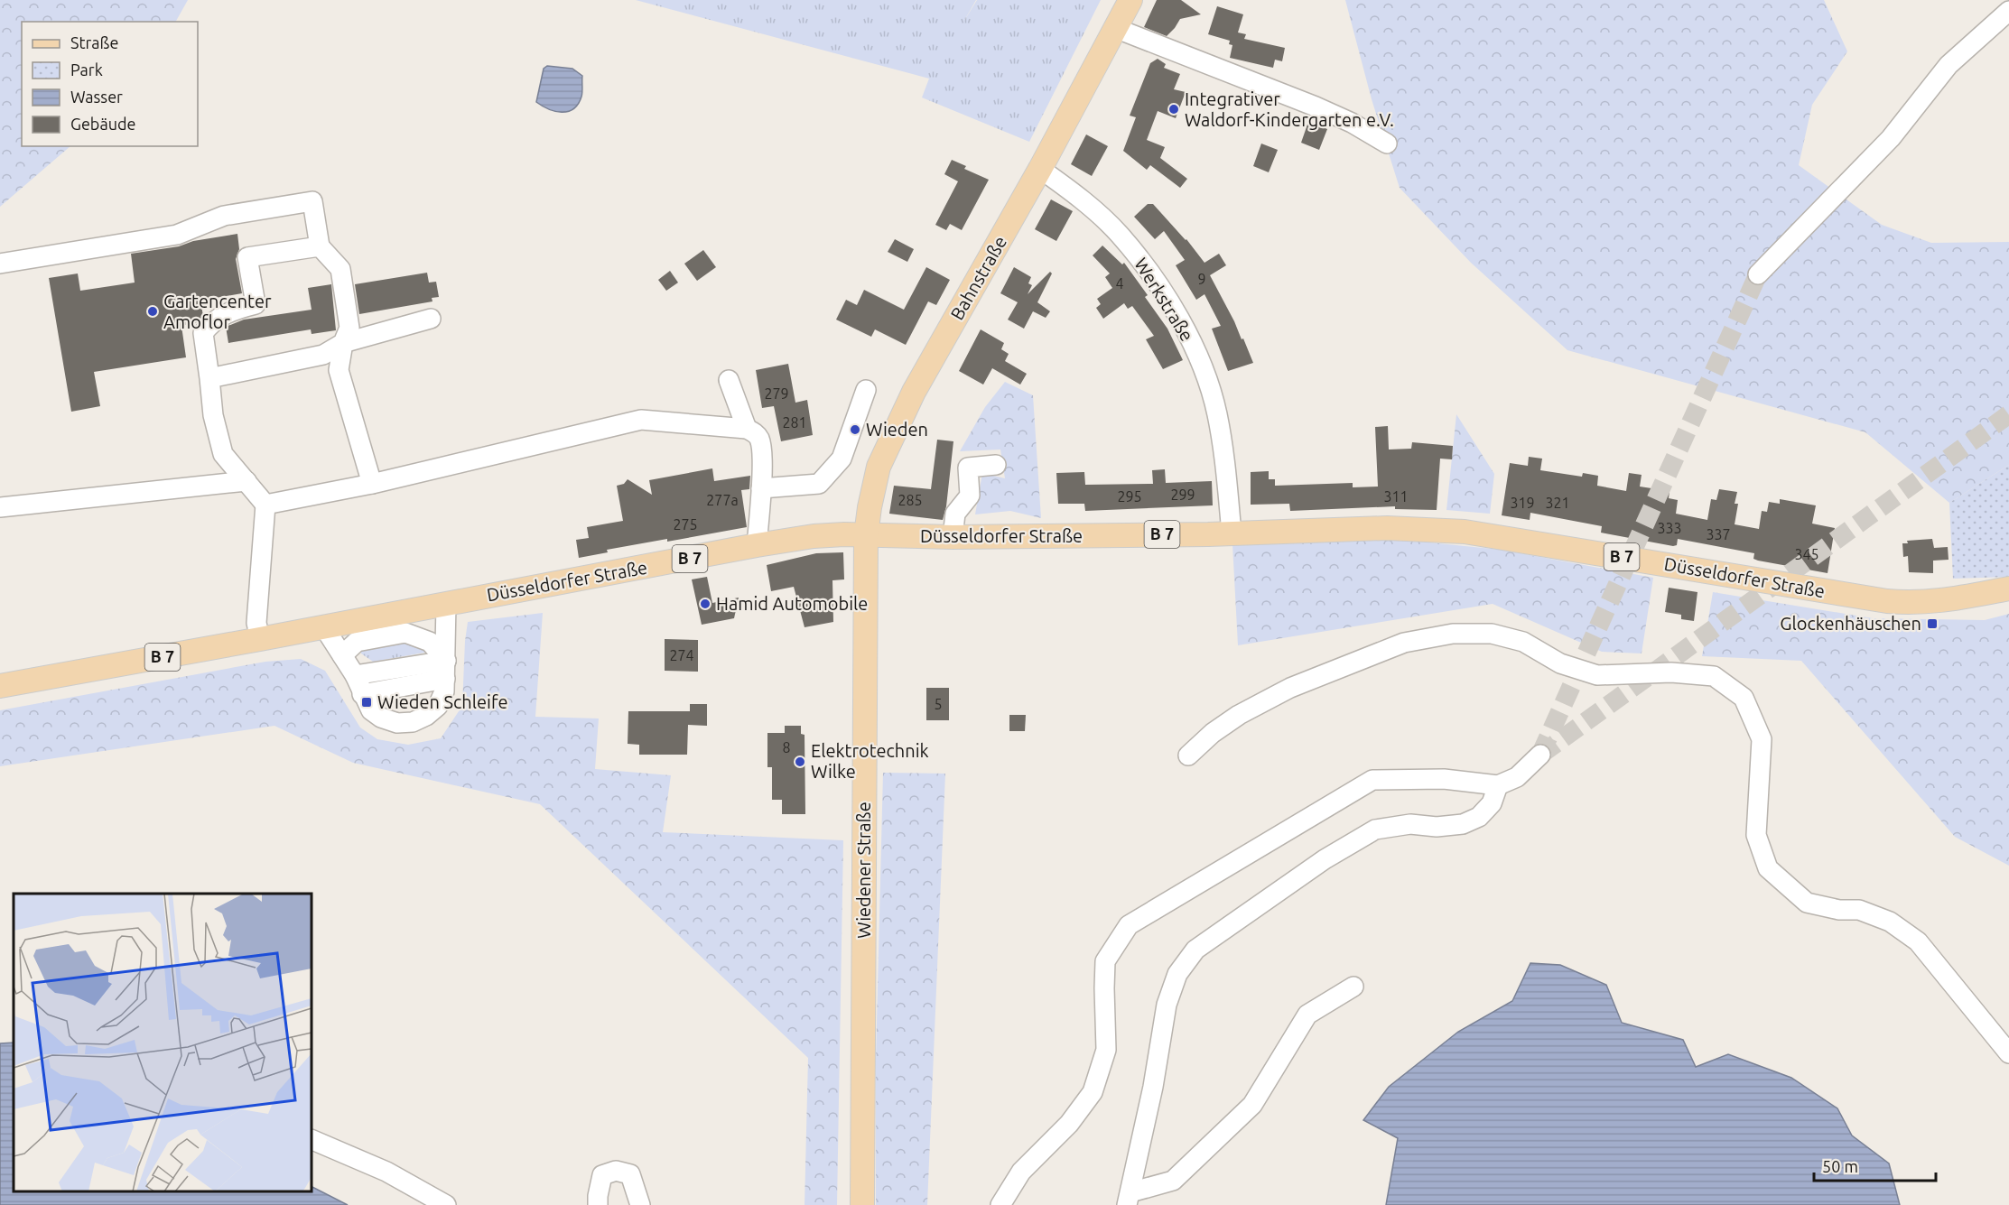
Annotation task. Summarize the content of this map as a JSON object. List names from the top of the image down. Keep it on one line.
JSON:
{"streets":{"main road":["Bahnstraße","B 7","Düsseldorfer Straße","Wiedener Straße"],"street":["Werkstraße"]},"crossings":[["Bahnstraße","Werkstraße"],["Bahnstraße","Düsseldorfer Straße"],["Bahnstraße","Wiedener Straße"],["Werkstraße","Düsseldorfer Straße"],["Düsseldorfer Straße","Wiedener Straße"]],"places":{"other":["Integrativer Waldorf-Kindergarten e.V.","Gartencenter Amoflor","Wieden","Hamid Automobile","Elektrotechnik Wilke"],"transit":["Glockenhäuschen","Wieden Schleife"]},"house_numbers":["9","4","279","281","299","295","311","277a","285","319","321","275","333","337","345","274","5","8"],"legend":["Straße","Park","Wasser","Gebäude"],"scale_bar":"50 m"}
